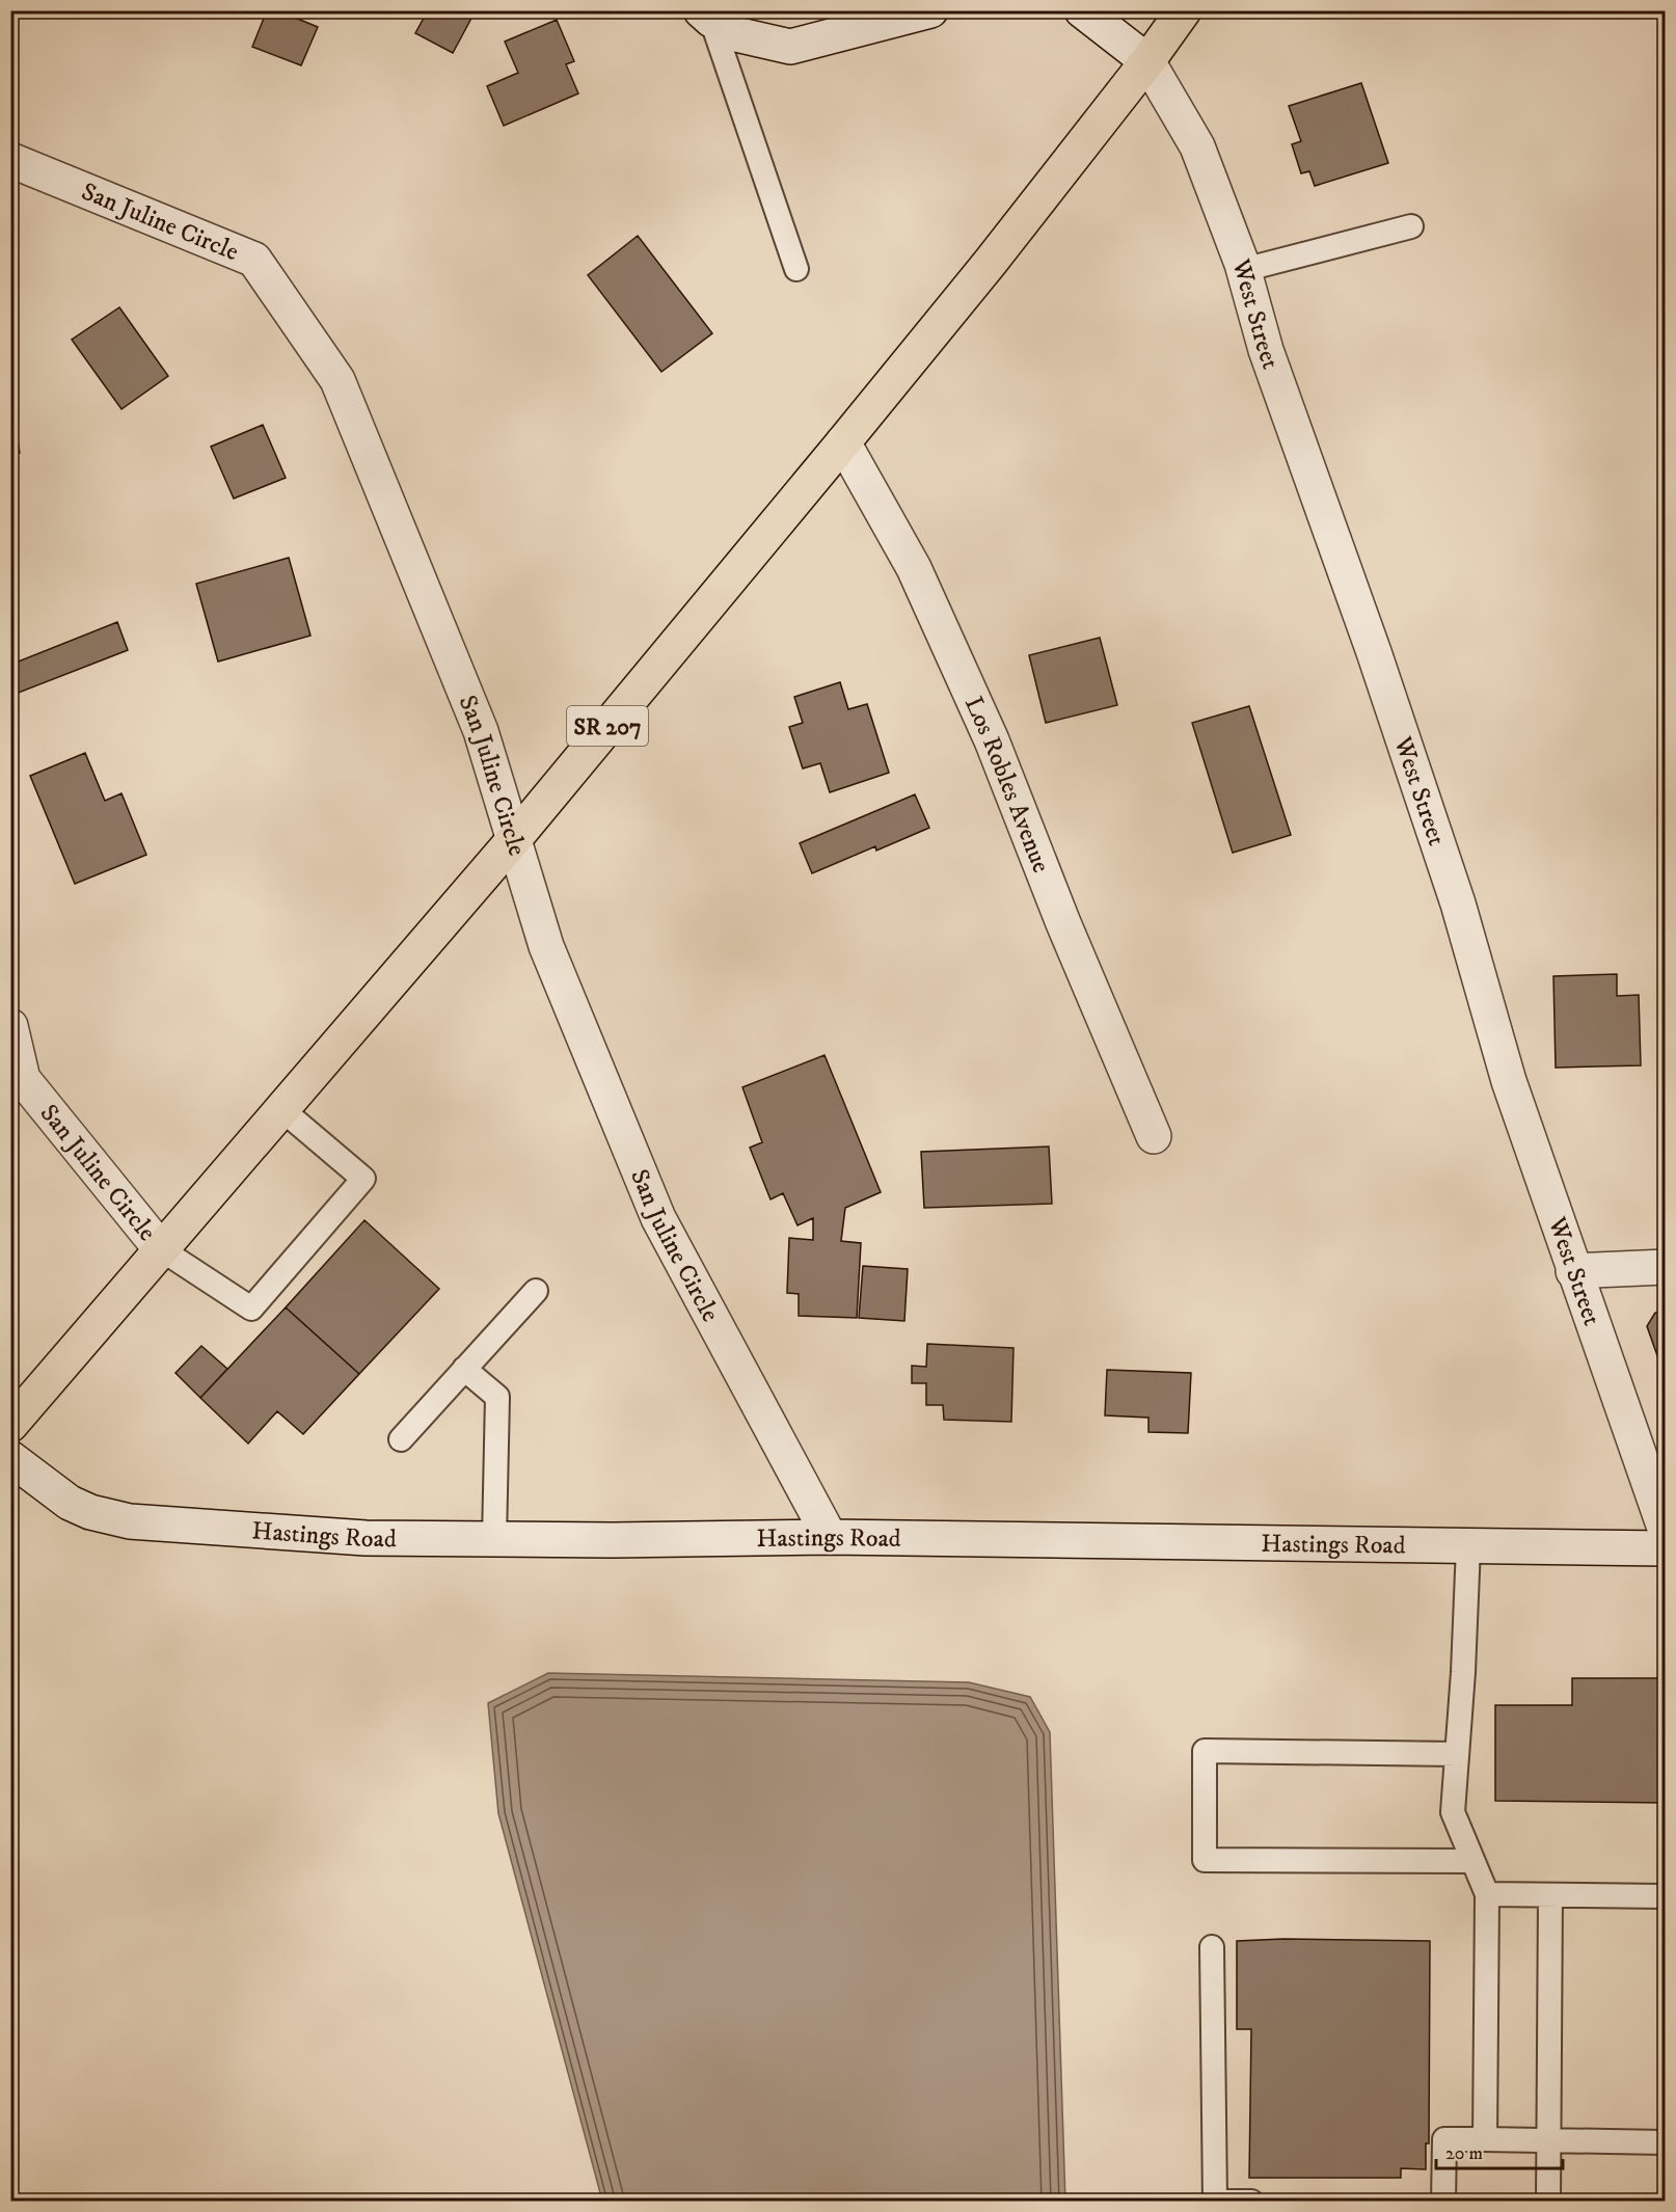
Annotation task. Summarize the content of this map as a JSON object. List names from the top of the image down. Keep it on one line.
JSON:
{"streets":{"highway":["SR 207"],"street":["San Juline Circle","West Street","Los Robles Avenue","Hastings Road"]},"crossings":[["San Juline Circle","SR 207"],["San Juline Circle","Hastings Road"],["West Street","SR 207"],["SR 207","Los Robles Avenue"]],"scale_bar":"20 m"}
